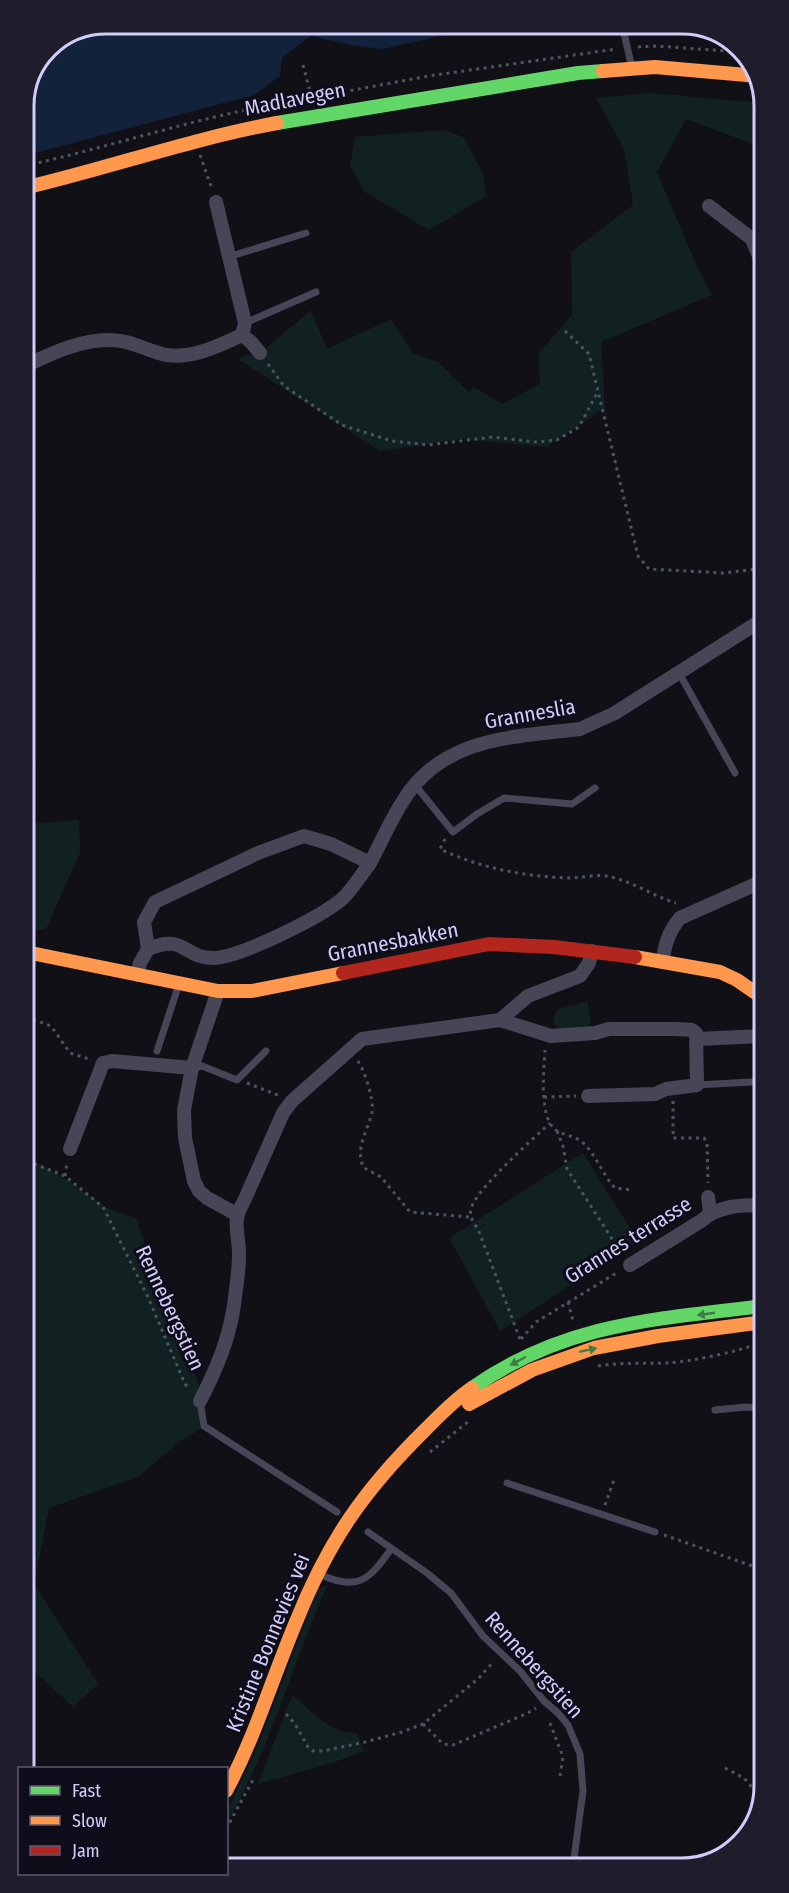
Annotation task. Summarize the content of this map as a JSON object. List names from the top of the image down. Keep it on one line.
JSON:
{"streets":{"main road":["Madlavegen","Grannesbakken","Kristine Bonnevies vei"],"street":["Granneslia","Grannes terrasse"],"lane":["Rennebergstien"]},"legend":["Fast","Slow","Jam"]}
